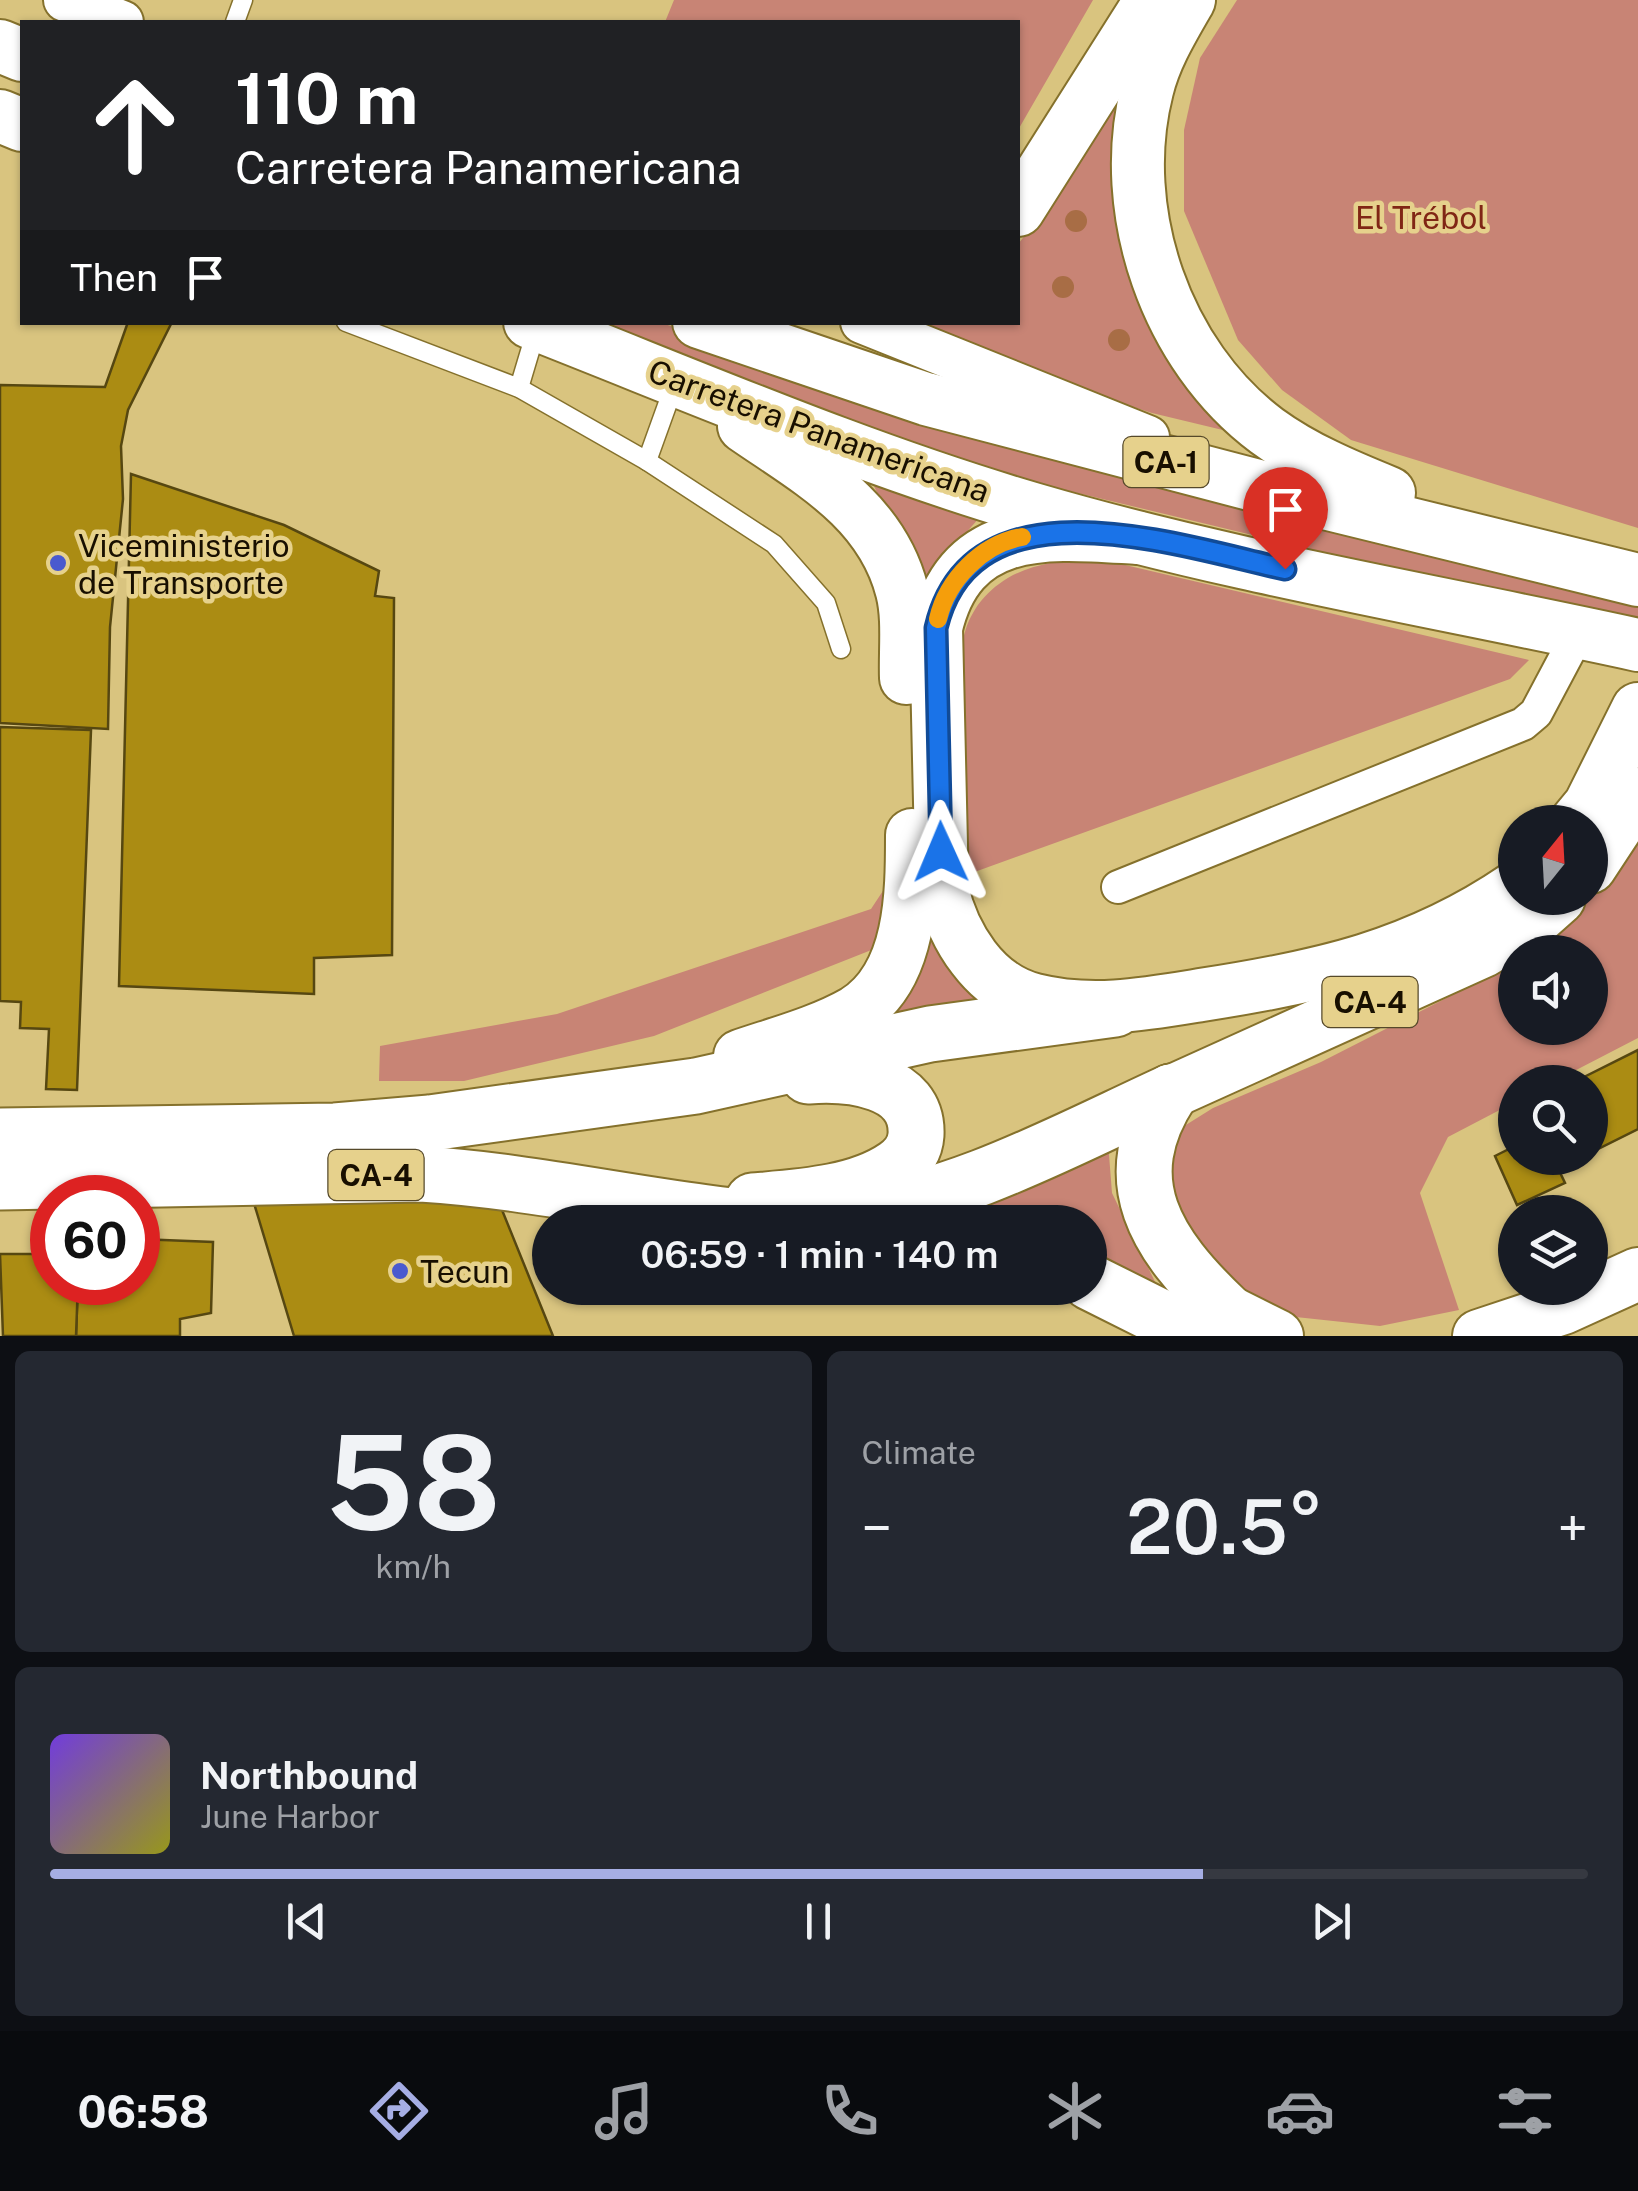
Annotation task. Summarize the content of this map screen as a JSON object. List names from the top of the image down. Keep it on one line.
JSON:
{"streets":{"highway":["CA-4"],"main road":["Carretera Panamericana","CA-1"]},"parks":["El Trébol"],"places":["Viceministerio de Transporte","Tecun"],"north":"top","page":{"turn":["110 m","Carretera Panamericana"],"then":"Then","limit":"60","trip":"06:59 · 1 min · 140 m","tile":[["58","km/h"],"Climate"],"heat":["−","20.5°","+"],"song":["Northbound","June Harbor"],"tabs":"06:58"}}
